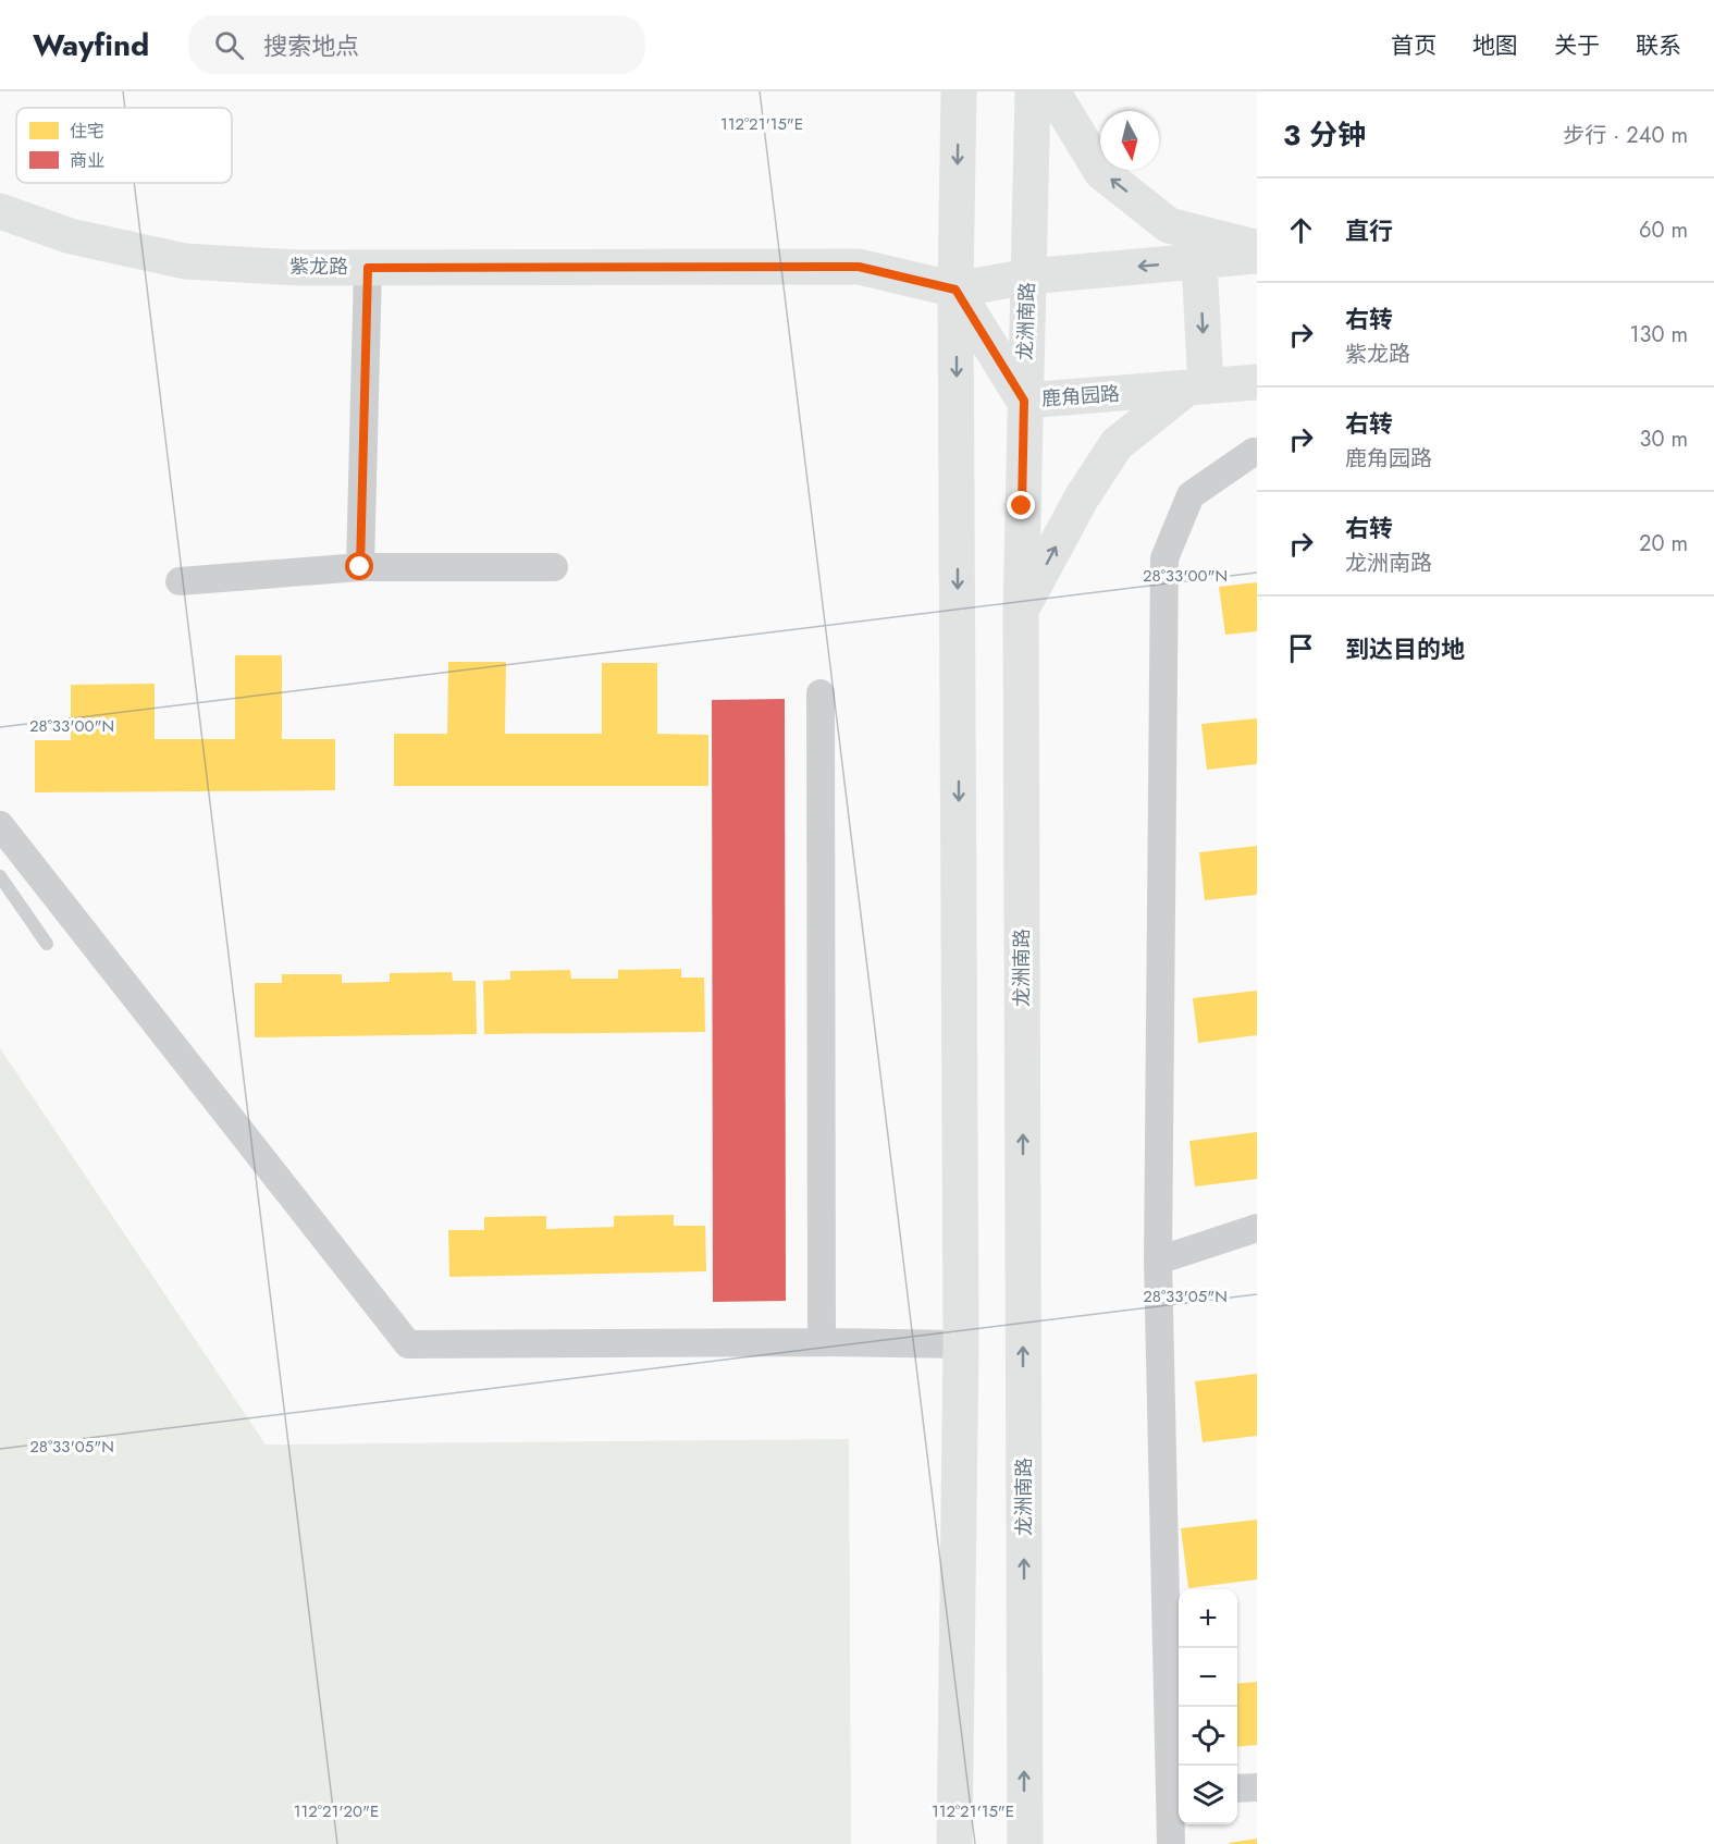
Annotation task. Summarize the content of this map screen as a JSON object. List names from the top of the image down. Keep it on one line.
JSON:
{"streets":{"main road":["紫龙路","龙洲南路","鹿角园路"]},"crossings":[["紫龙路","鹿角园路"],["龙洲南路","鹿角园路"]],"legend":["住宅","商业"],"north":"bottom","page":{"header":"Wayfind","search":"搜索地点","nav":["首页","地图","关于","联系"],"heading":["3 分钟","步行 · 240 m"],"list":[["直行","60 m"],["右转","紫龙路","130 m"],["右转","鹿角园路","30 m"],["右转","龙洲南路","20 m"],"到达目的地"],"map_buttons":["+","−"]},"coordinates":["112°21'15\"E","28°33'00\"N","28°33'05\"N","112°21'20\"E"]}
